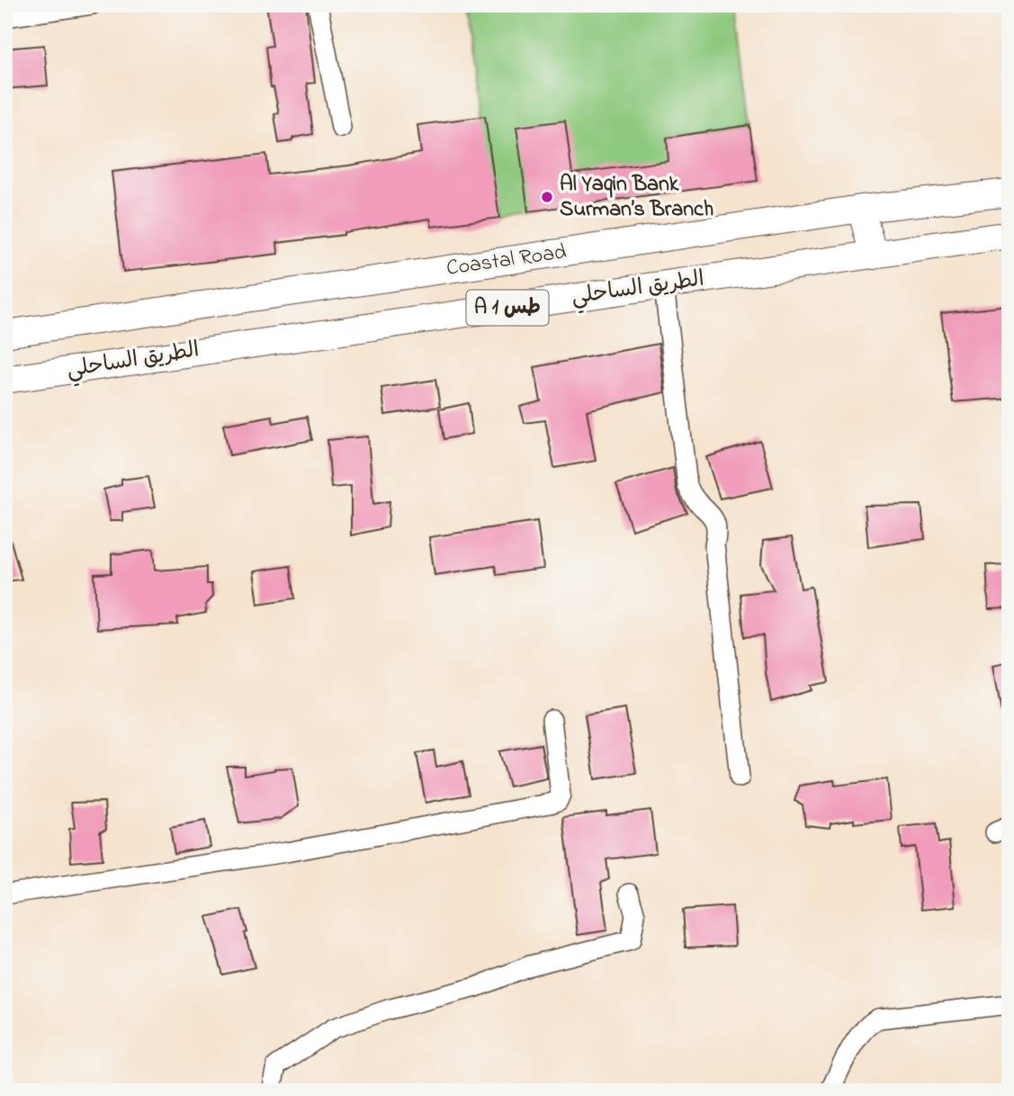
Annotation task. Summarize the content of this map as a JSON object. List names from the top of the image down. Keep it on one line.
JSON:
{"streets":{"highway":["Coastal Road","الطريق الساحلي","A 1 طس"]},"places":["Al Yaqin Bank Surman’s Branch"]}
